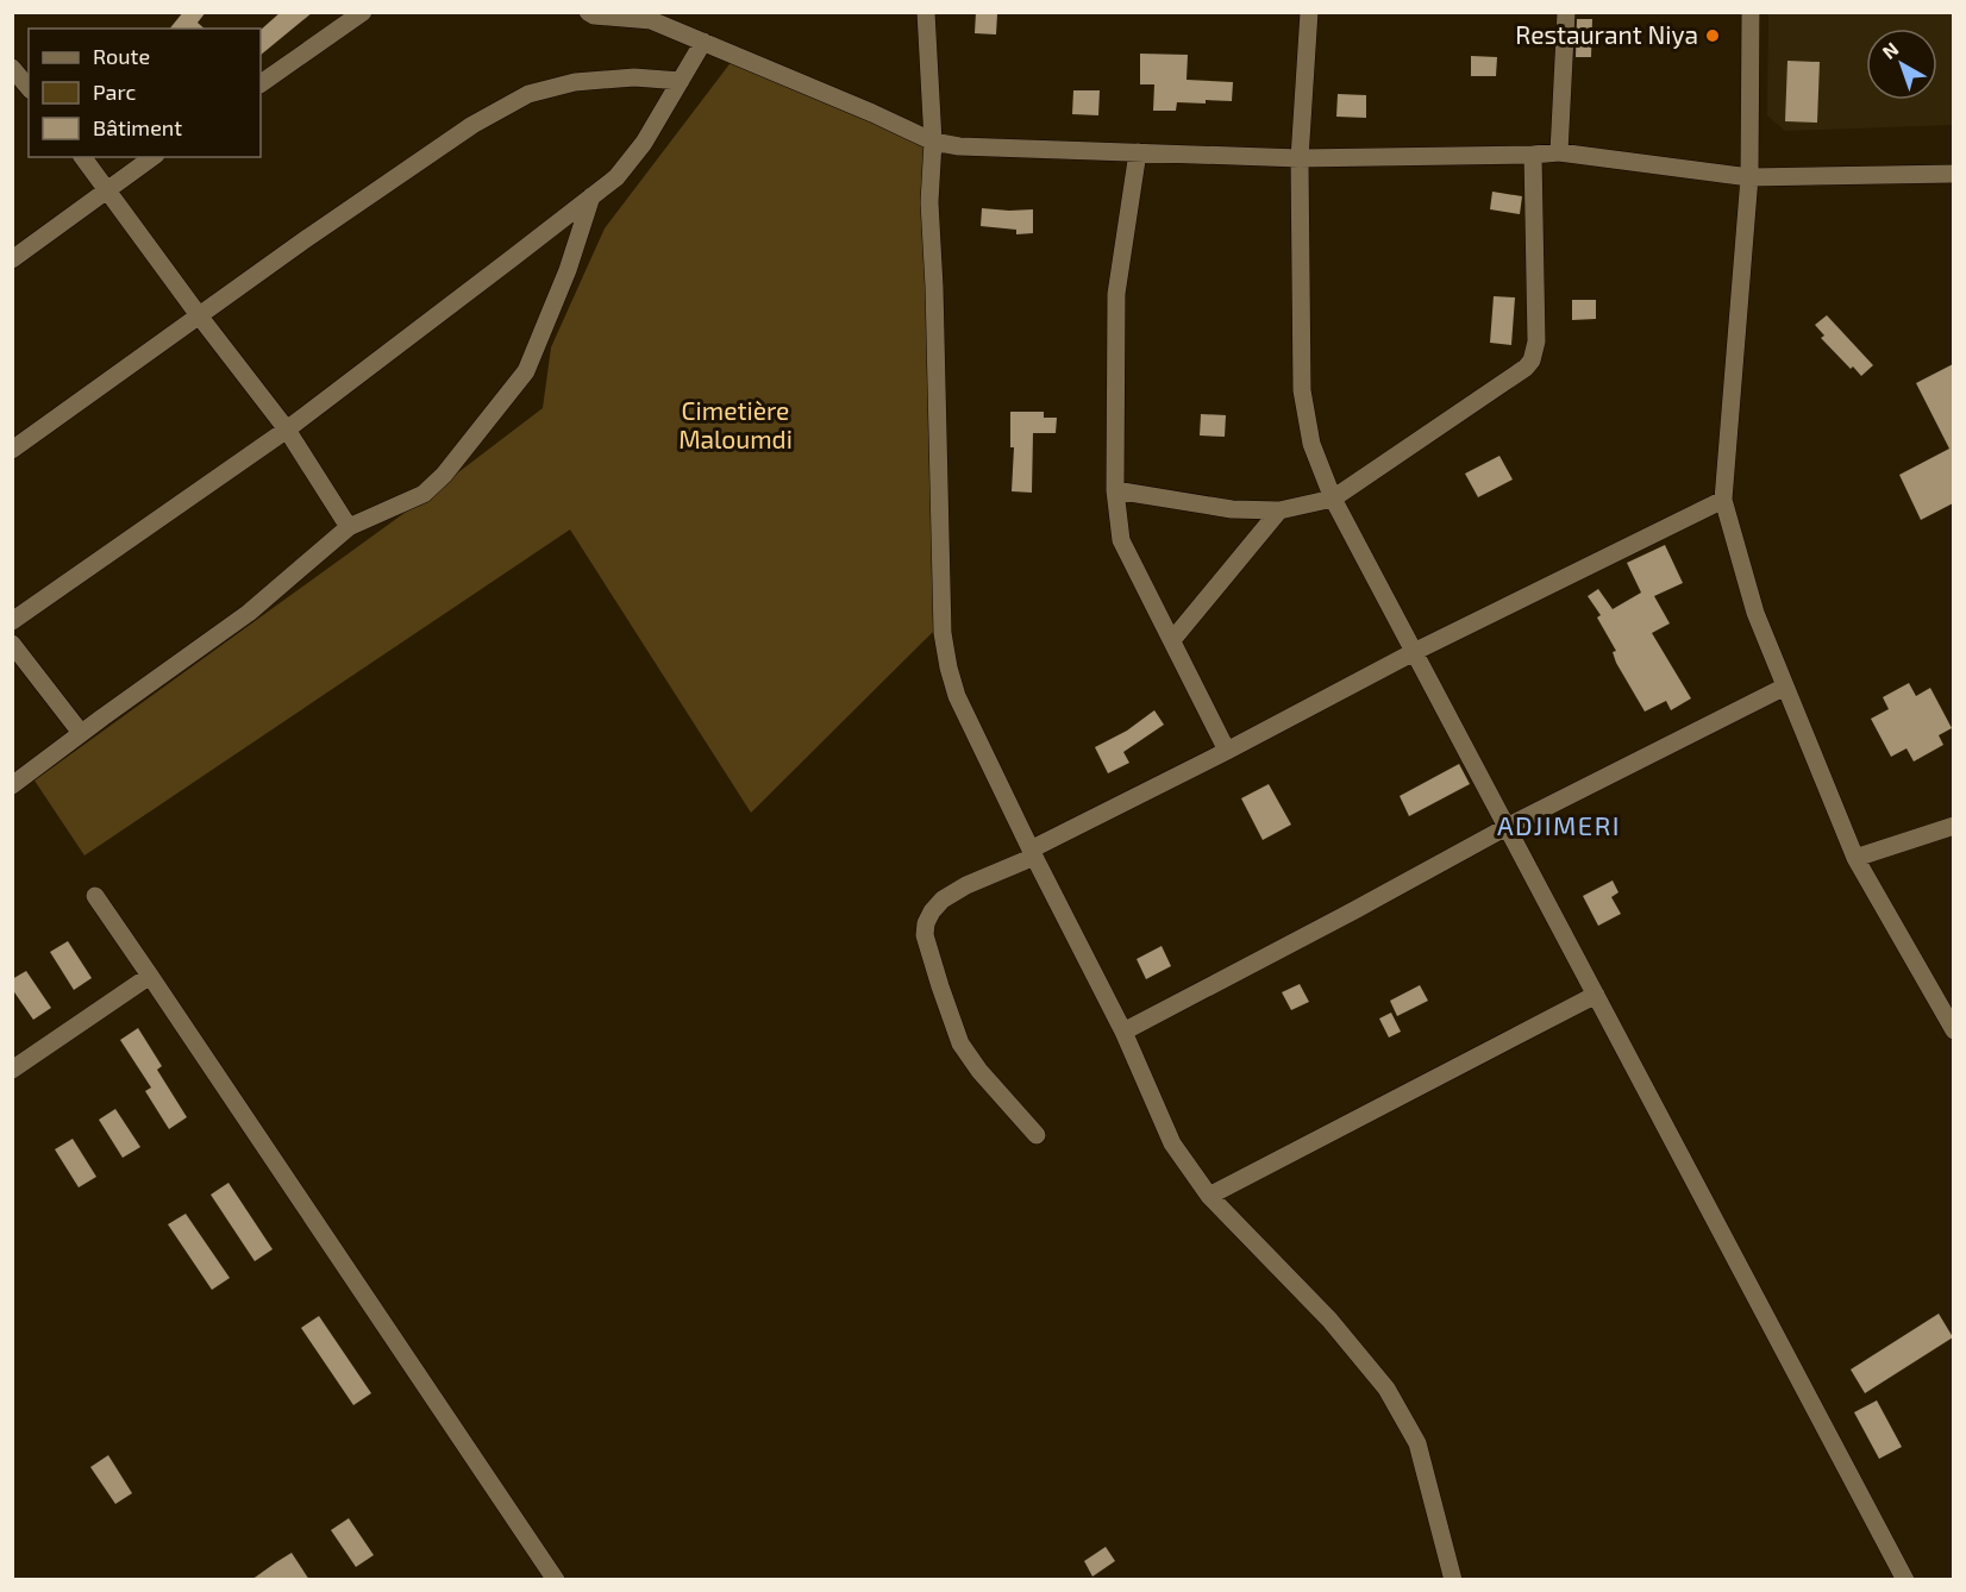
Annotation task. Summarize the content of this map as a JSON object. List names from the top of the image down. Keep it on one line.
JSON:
{"districts":["ADJIMERI"],"parks":["Cimetière Maloumdi"],"places":["Restaurant Niya"],"legend":["Route","Parc","Bâtiment"],"north":"top left"}
